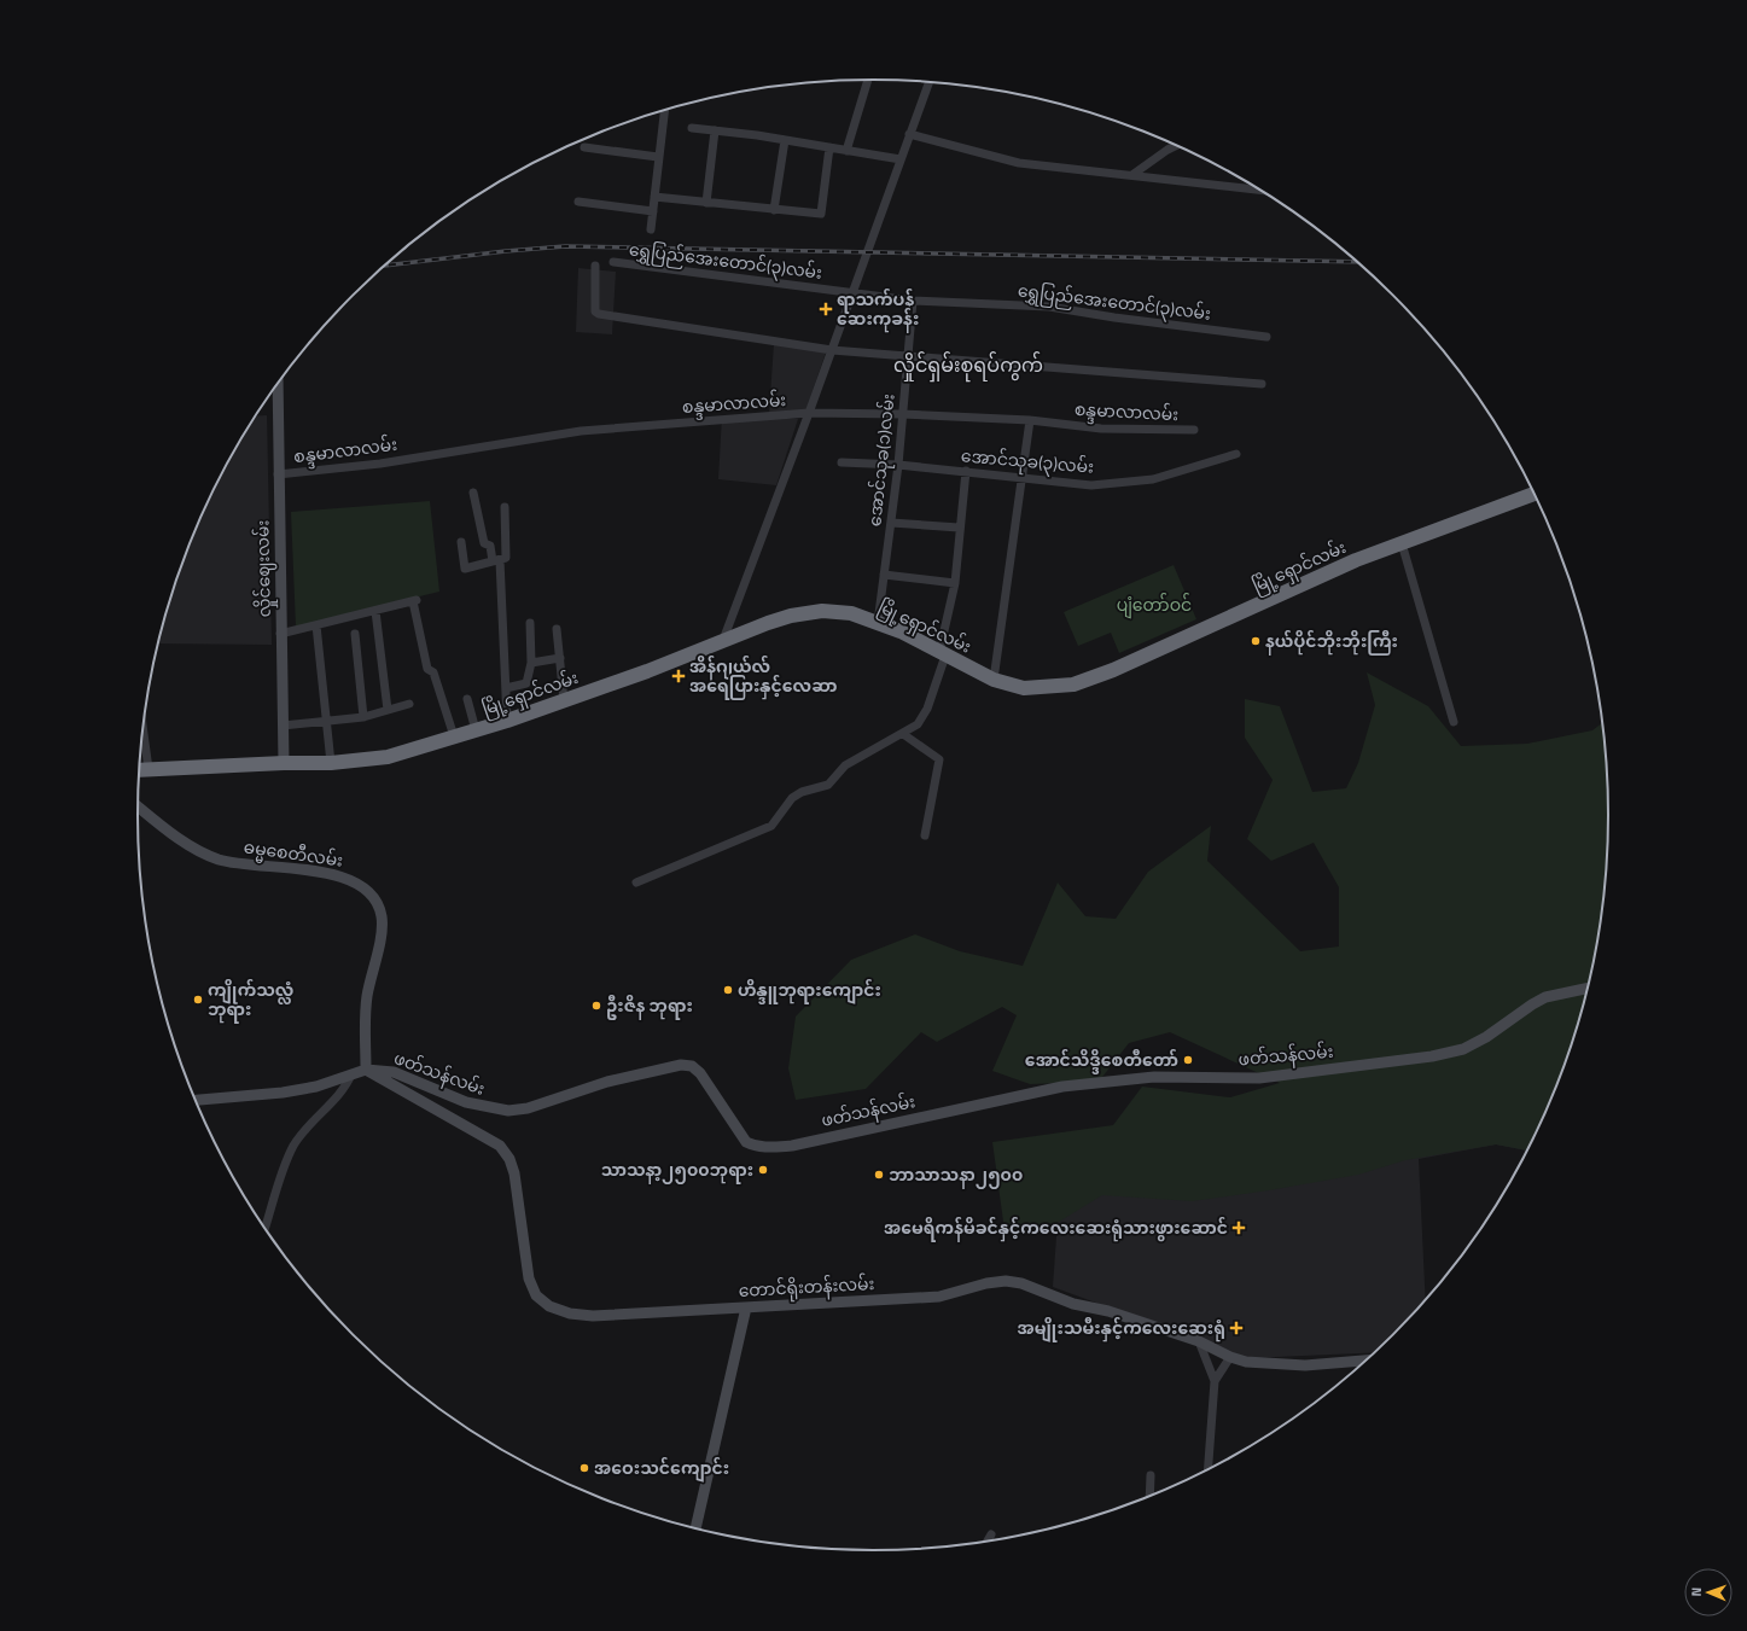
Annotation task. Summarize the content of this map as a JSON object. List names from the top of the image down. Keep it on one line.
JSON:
{"streets":{"highway":["မြို့ရှောင်လမ်း"],"street":["ရွှေပြည်အေးတောင်(၃)လမ်း","စန္ဒမာလာလမ်း","အောင်သုခ(၁)လမ်း","အောင်သုခ(၃)လမ်း","လှိုင်ဈေးလမ်း","ဓမ္မစေတီလမ်း","ဖတ်သန်လမ်း","တောင်ရိုးတန်းလမ်း"]},"crossings":[["ရွှေပြည်အေးတောင်(၃)လမ်း","အောင်သုခ(၁)လမ်း"],["စန္ဒမာလာလမ်း","အောင်သုခ(၁)လမ်း"],["စန္ဒမာလာလမ်း","လှိုင်ဈေးလမ်း"],["အောင်သုခ(၁)လမ်း","အောင်သုခ(၃)လမ်း"],["အောင်သုခ(၁)လမ်း","မြို့ရှောင်လမ်း"],["မြို့ရှောင်လမ်း","လှိုင်ဈေးလမ်း"],["ဓမ္မစေတီလမ်း","ဖတ်သန်လမ်း"],["ဓမ္မစေတီလမ်း","တောင်ရိုးတန်းလမ်း"],["ဖတ်သန်လမ်း","တောင်ရိုးတန်းလမ်း"]],"districts":["လှိုင်ရှမ်းစုရပ်ကွက်"],"parks":["ပျံတော်ဝင်"],"places":{"health":["ရာသက်ပန် ဆေးကုခန်း","အိန်ဂျယ်လ် အရေပြားနှင့်လေဆာ","အမေရိကန်မိခင်နှင့်ကလေးဆေးရုံသားဖွားဆောင်","အမျိုးသမီးနှင့်ကလေးဆေးရုံ"],"other":["နယ်ပိုင်ဘိုးဘိုးကြီး","ဟိန္ဒူဘုရားကျောင်း","ကျိုက်သလ္လံ ဘုရား","ဦးဇိန ဘုရား","အောင်သိဒ္ဒိစေတီတော်","သာသနာ့၂၅၀၀ဘုရား","ဘာသာသနာ၂၅၀၀","အဝေးသင်ကျောင်း"]},"north":"left"}
